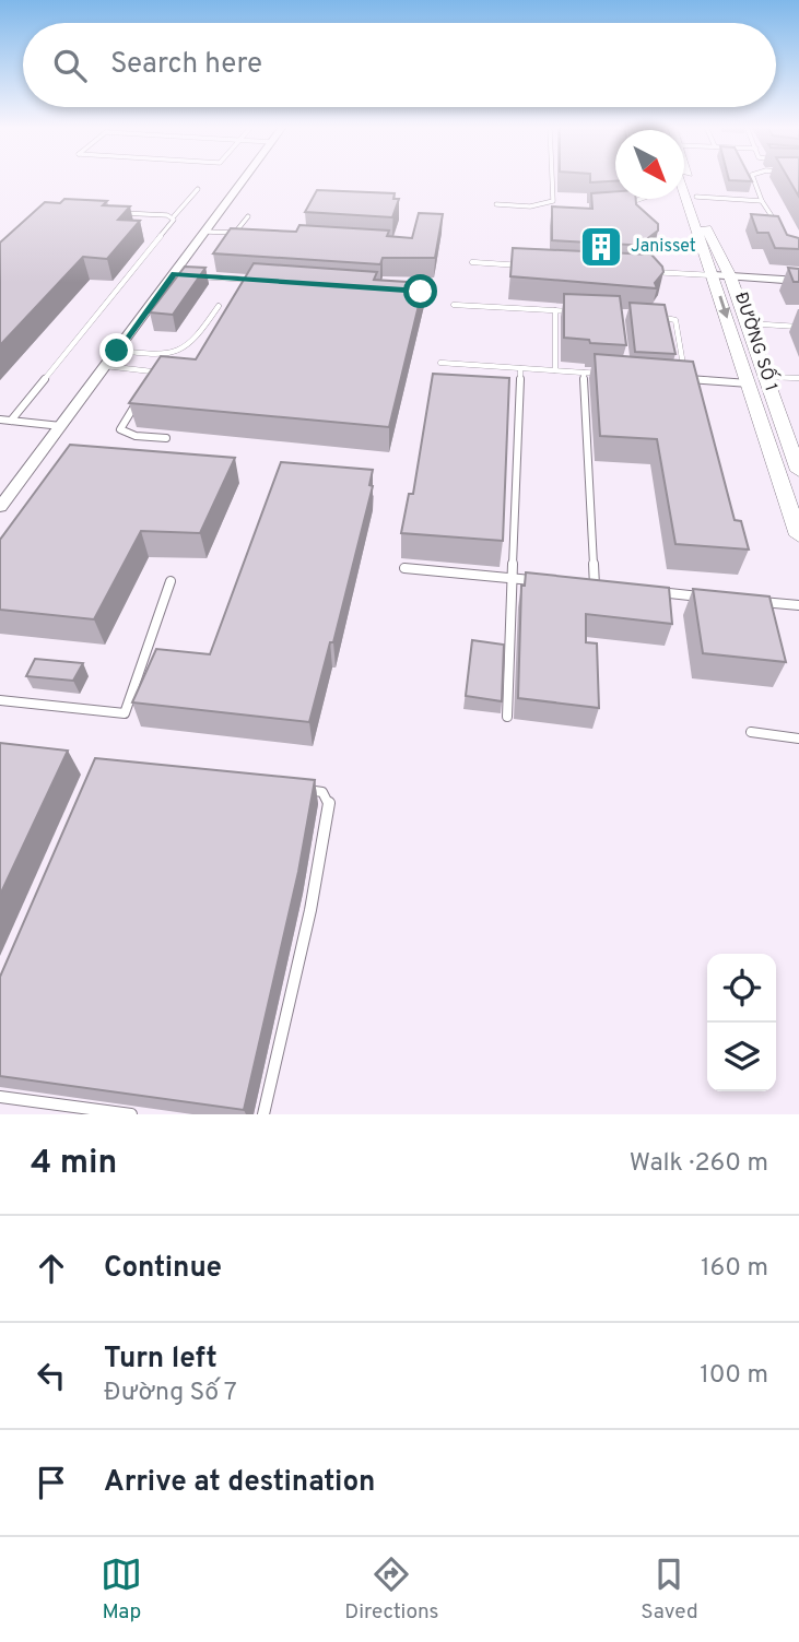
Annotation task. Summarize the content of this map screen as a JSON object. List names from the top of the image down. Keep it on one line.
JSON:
{"streets":{"street":["ĐƯỜNG SỐ 1"]},"places":{"building":["Janisset"]},"north":"bottom right","page":{"search":"Search here","heading":["4 min","Walk · 260 m"],"list":[["Continue","160 m"],["Turn left","Đường Số 7","100 m"],"Arrive at destination"],"nav":["Map","Directions","Saved"]}}
